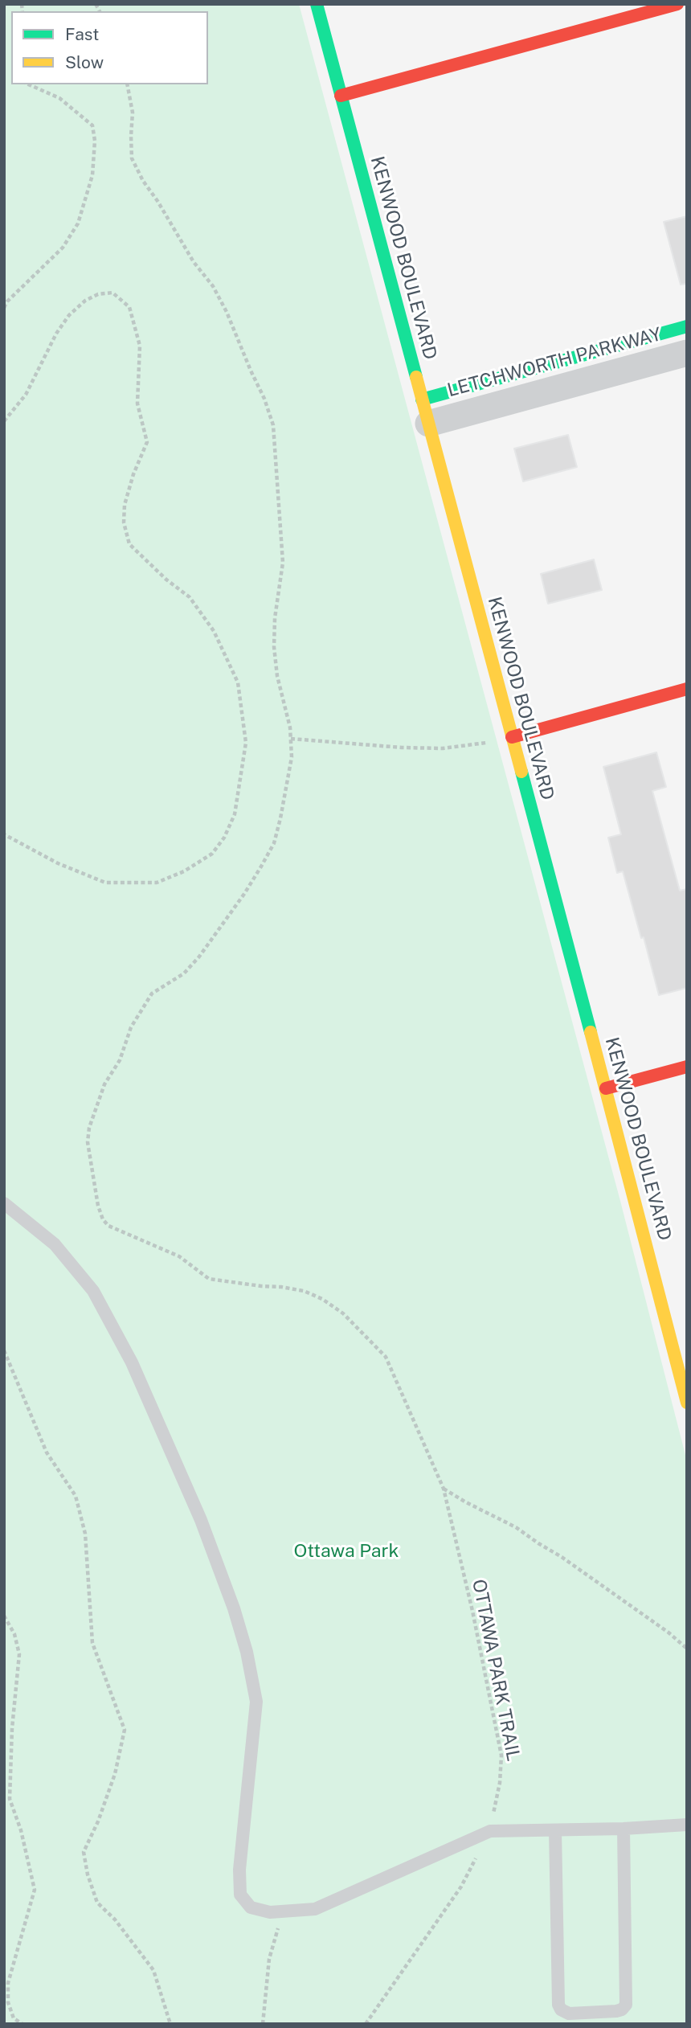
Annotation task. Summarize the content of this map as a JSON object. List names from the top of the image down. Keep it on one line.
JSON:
{"streets":{"street":["KENWOOD BOULEVARD","LETCHWORTH PARKWAY"],"path":["OTTAWA PARK TRAIL"]},"crossings":[["KENWOOD BOULEVARD","LETCHWORTH PARKWAY"]],"parks":["Ottawa Park"],"legend":["Fast","Slow"]}
